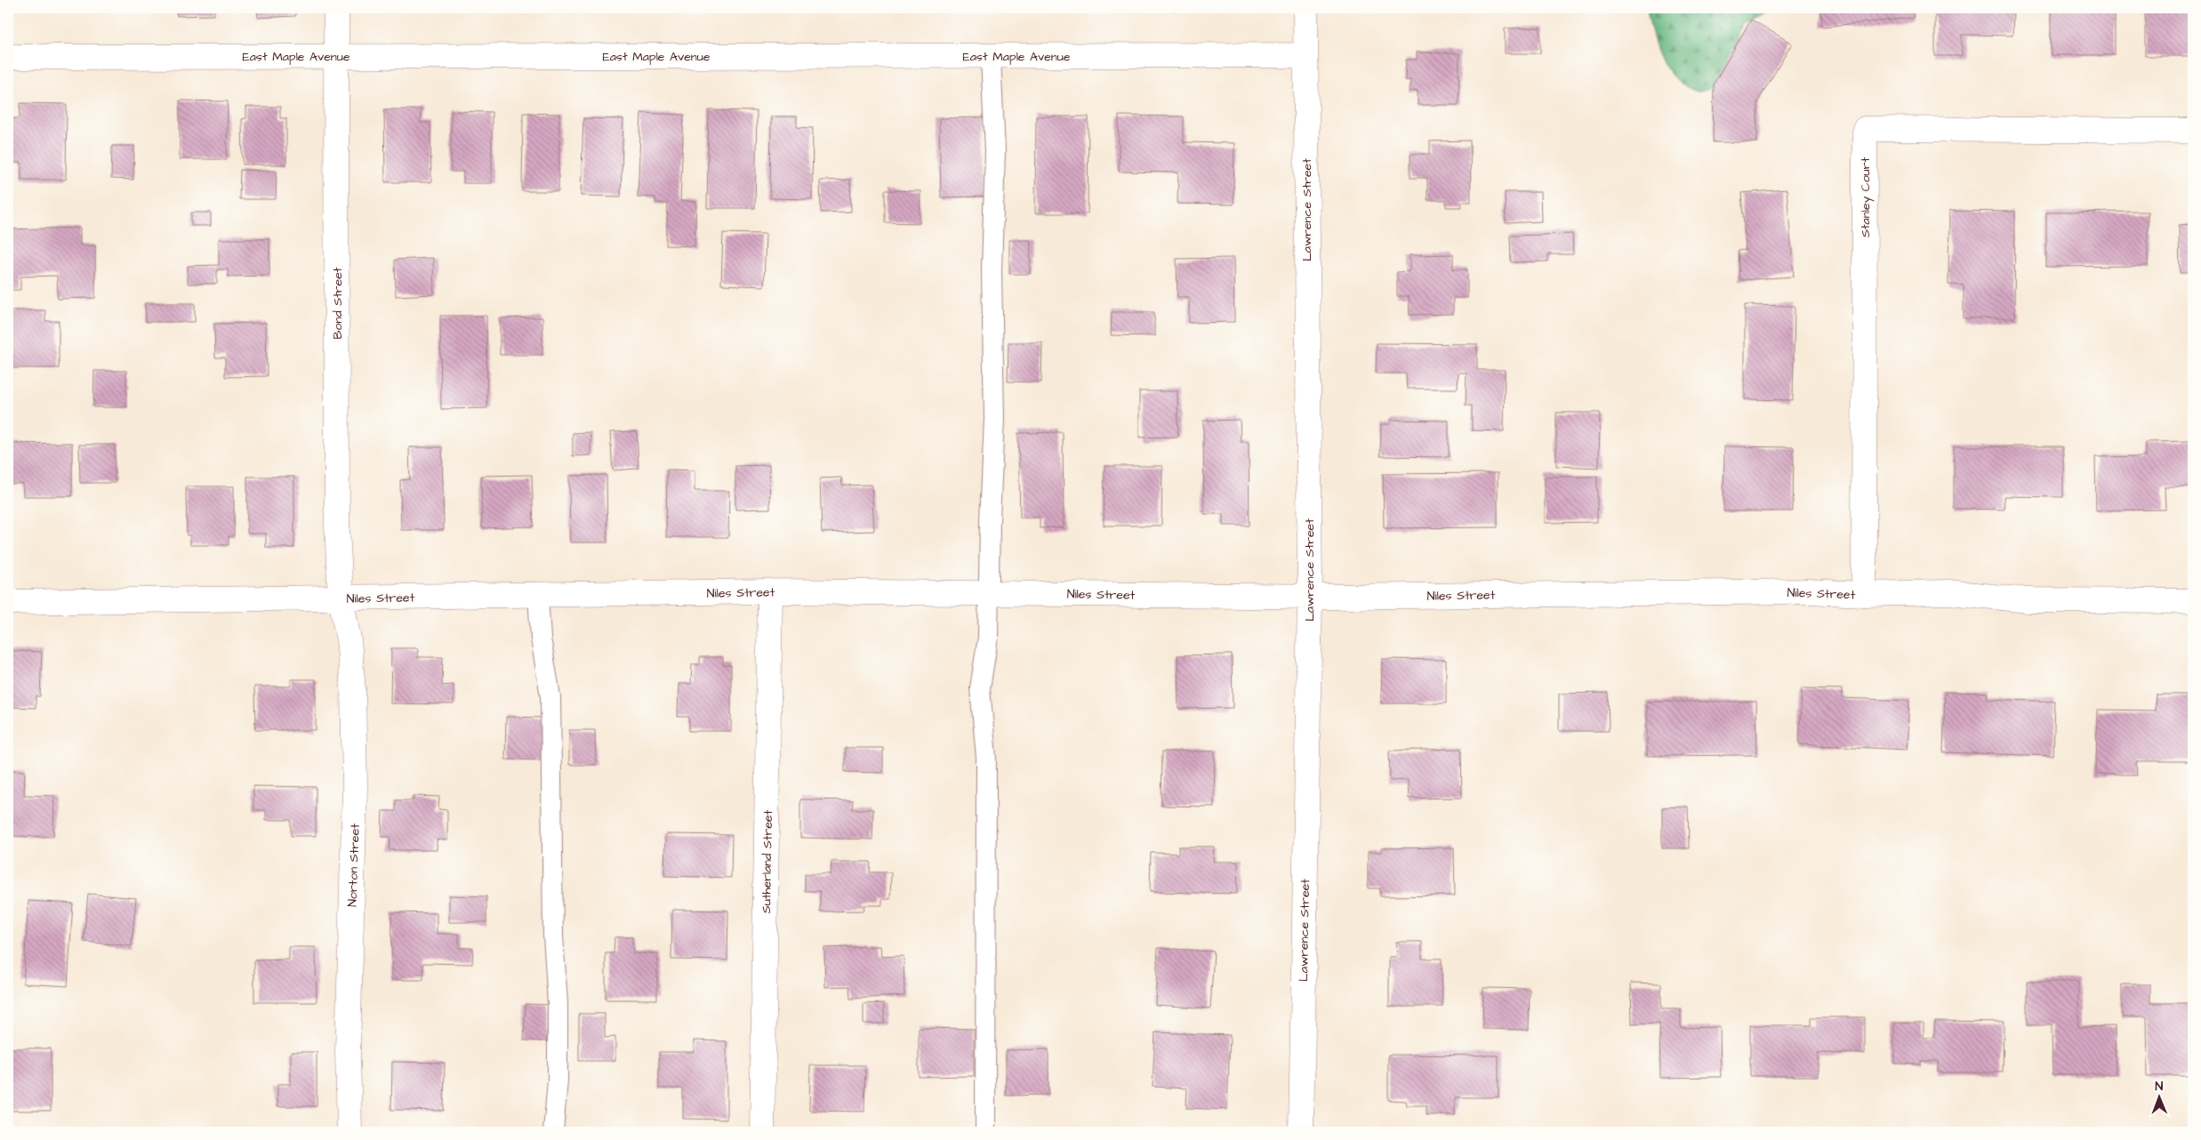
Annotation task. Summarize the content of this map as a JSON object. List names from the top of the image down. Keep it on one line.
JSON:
{"streets":{"street":["East Maple Avenue","Stanley Court","Lawrence Street","Bond Street","Niles Street","Sutherland Street","Norton Street"]},"crossings":[["East Maple Avenue","Lawrence Street"],["East Maple Avenue","Bond Street"],["Stanley Court","Niles Street"],["Lawrence Street","Niles Street"],["Bond Street","Niles Street"],["Bond Street","Norton Street"],["Niles Street","Sutherland Street"],["Niles Street","Norton Street"]],"north":"top"}
